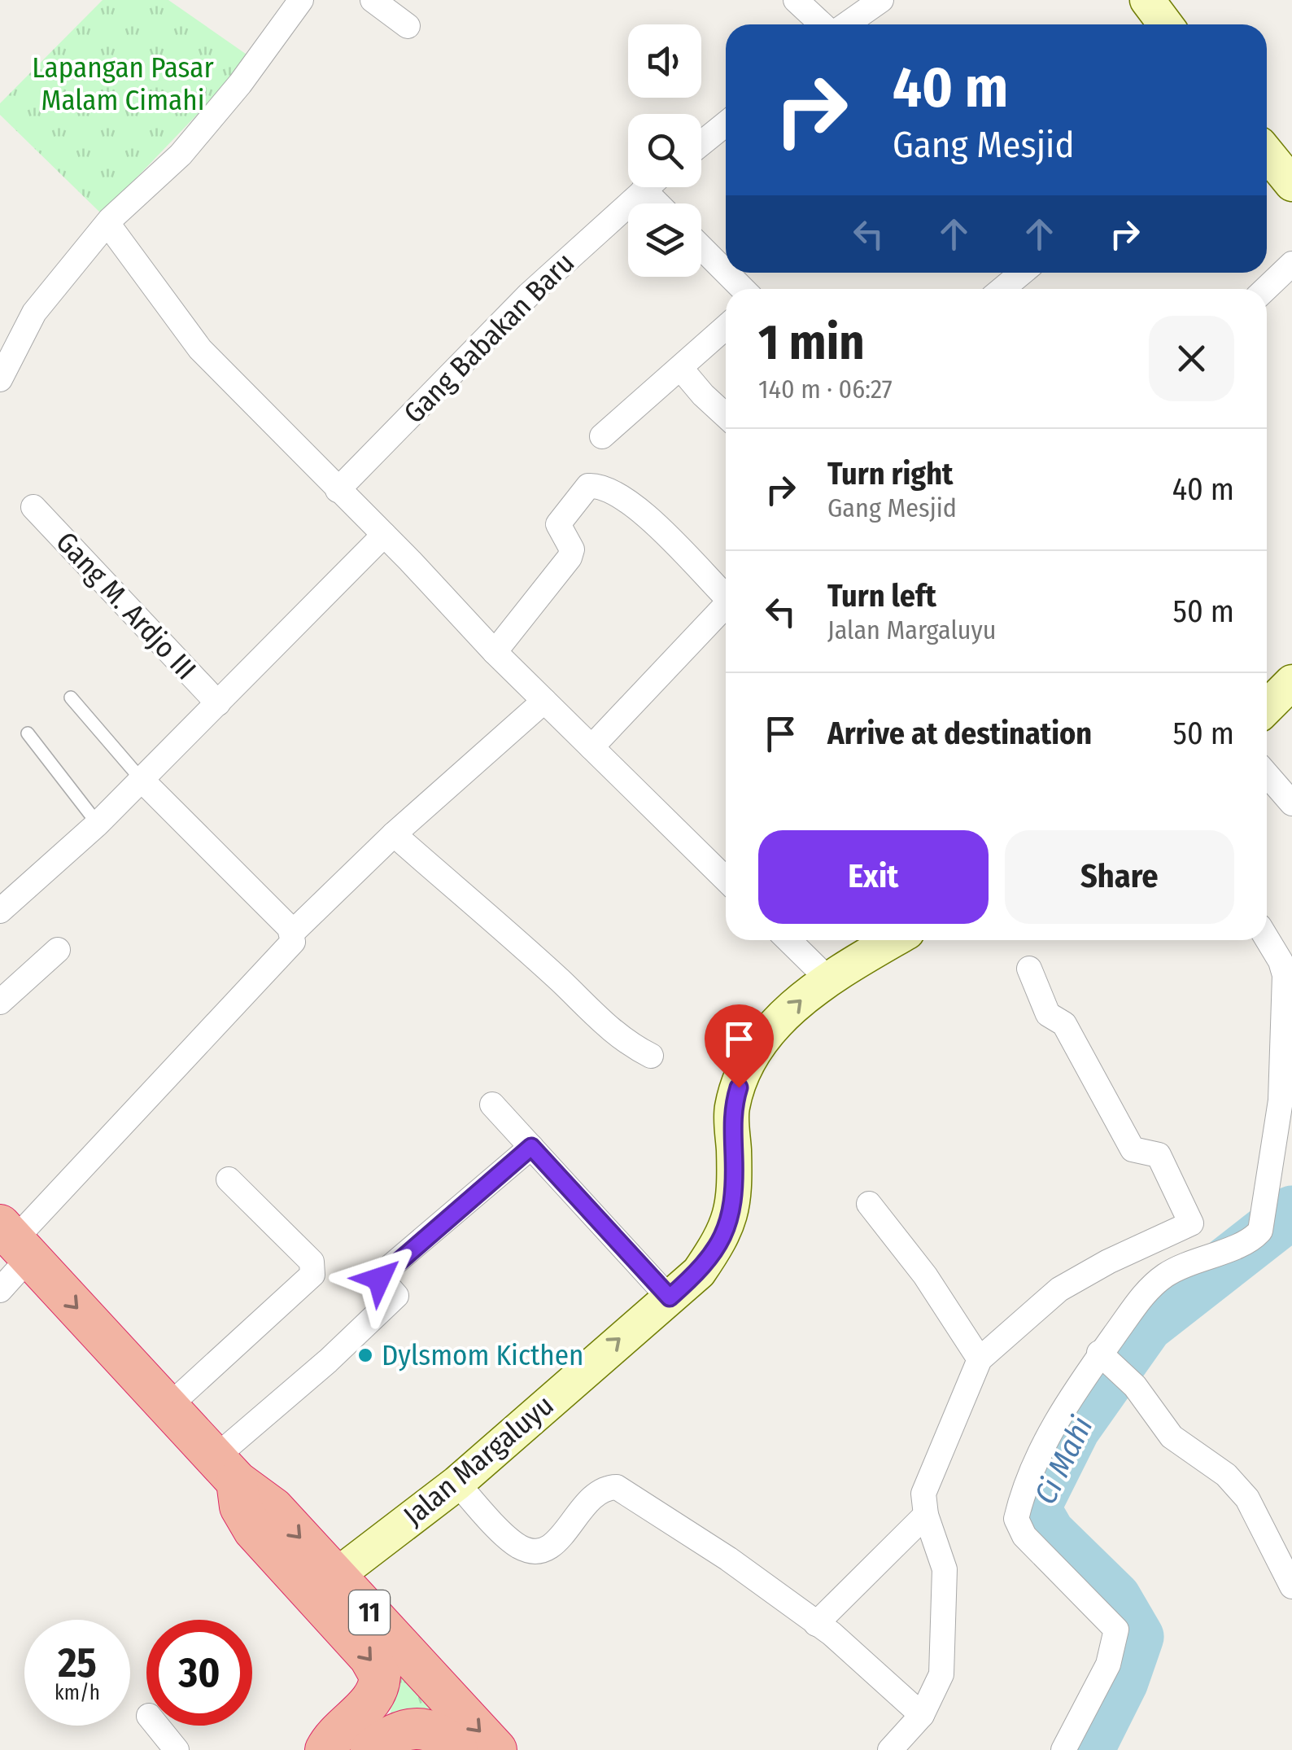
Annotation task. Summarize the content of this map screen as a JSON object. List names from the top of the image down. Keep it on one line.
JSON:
{"streets":{"highway":["11"],"main road":["Jalan Margaluyu"],"street":["Gang Babakan Baru","Gang M. Ardjo III"]},"crossings":[["Jalan Margaluyu","11"]],"one_way":["Jalan Margaluyu"],"water":["Ci Mahi"],"parks":["Lapangan Pasar Malam Cimahi"],"places":["Dylsmom Kicthen"],"page":{"turn":["40 m","Gang Mesjid"],"heading":["1 min","140 m · 06:27"],"list":[{"name":"Turn right","note":"Gang Mesjid","value":"40 m"},{"name":"Turn left","note":"Jalan Margaluyu","value":"50 m"},{"name":"Arrive at destination","value":"50 m"}],"buttons":["Exit","Share"],"speed":"25 km/h","limit":"30"}}
